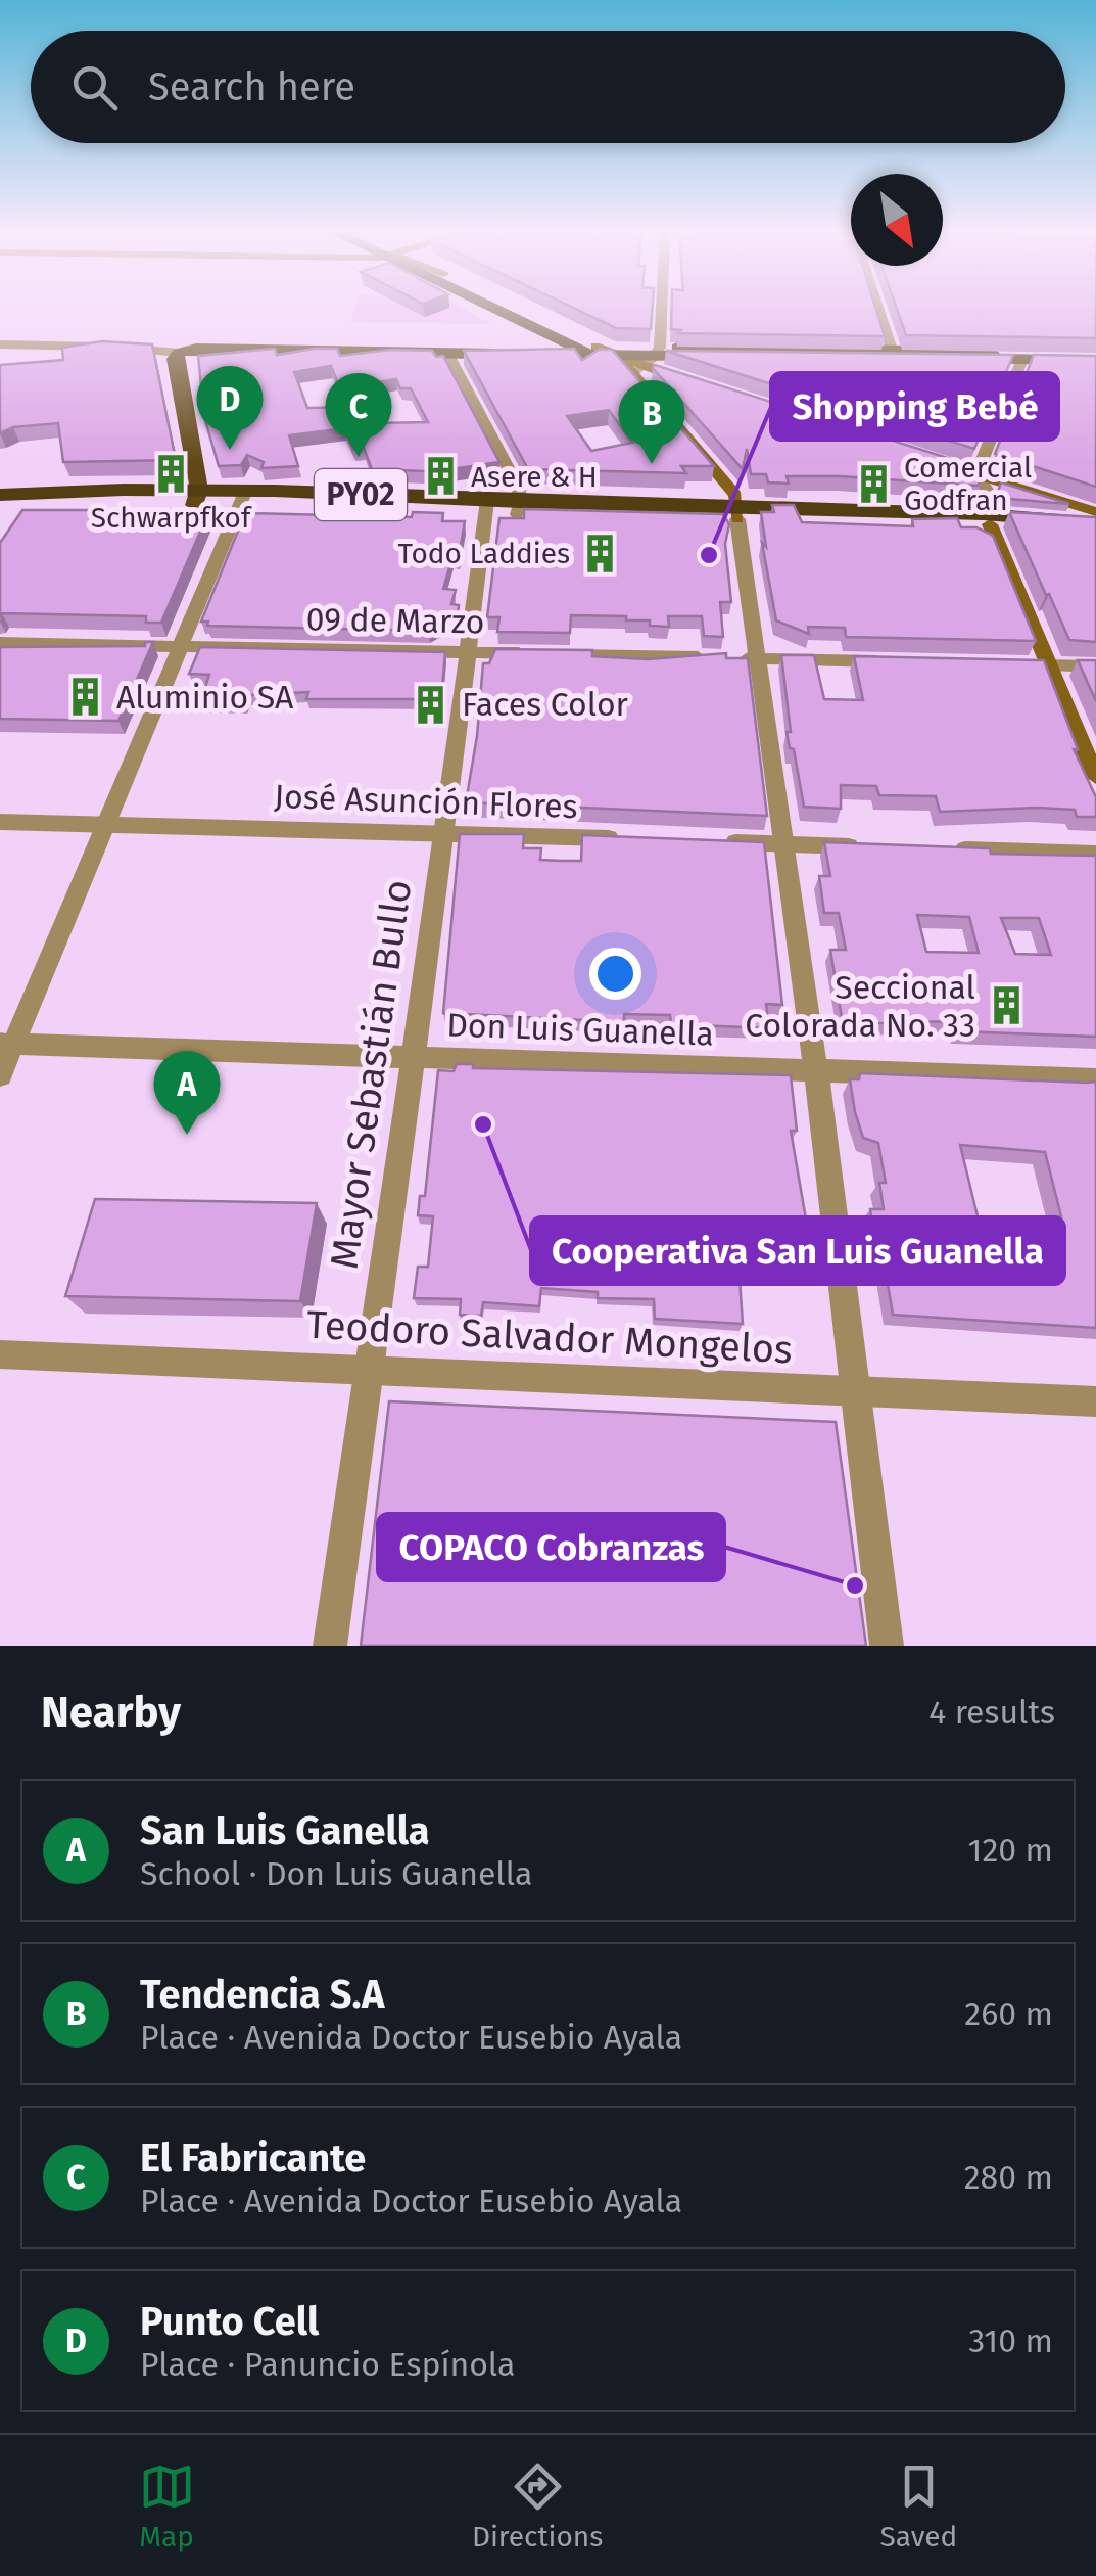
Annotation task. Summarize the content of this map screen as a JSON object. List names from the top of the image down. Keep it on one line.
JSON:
{"streets":{"highway":["PY02"],"street":["09 de Marzo","José Asunción Flores","Don Luis Guanella","Mayor Sebastián Bullo","Teodoro Salvador Mongelos"]},"crossings":[["PY02","Mayor Sebastián Bullo"],["09 de Marzo","Mayor Sebastián Bullo"],["José Asunción Flores","Mayor Sebastián Bullo"],["Don Luis Guanella","Mayor Sebastián Bullo"],["Mayor Sebastián Bullo","Teodoro Salvador Mongelos"]],"places":{"building":["Schwarpfkof","Asere & H","Comercial Godfran","Todo Laddies","Aluminio SA","Faces Color","Seccional Colorada No. 33"],"other":["Shopping Bebé","Cooperativa San Luis Guanella","COPACO Cobranzas"]},"north":"bottom right","page":{"search":"Search here","pins":["D","C","B","A"],"heading":["Nearby","4 results"],"list":[{"mark":"A","name":"San Luis Ganella","note":"School · Don Luis Guanella","value":"120 m"},{"mark":"B","name":"Tendencia S.A","note":"Place · Avenida Doctor Eusebio Ayala","value":"260 m"},{"mark":"C","name":"El Fabricante","note":"Place · Avenida Doctor Eusebio Ayala","value":"280 m"},{"mark":"D","name":"Punto Cell","note":"Place · Panuncio Espínola","value":"310 m"}],"nav":["Map","Directions","Saved"]}}
